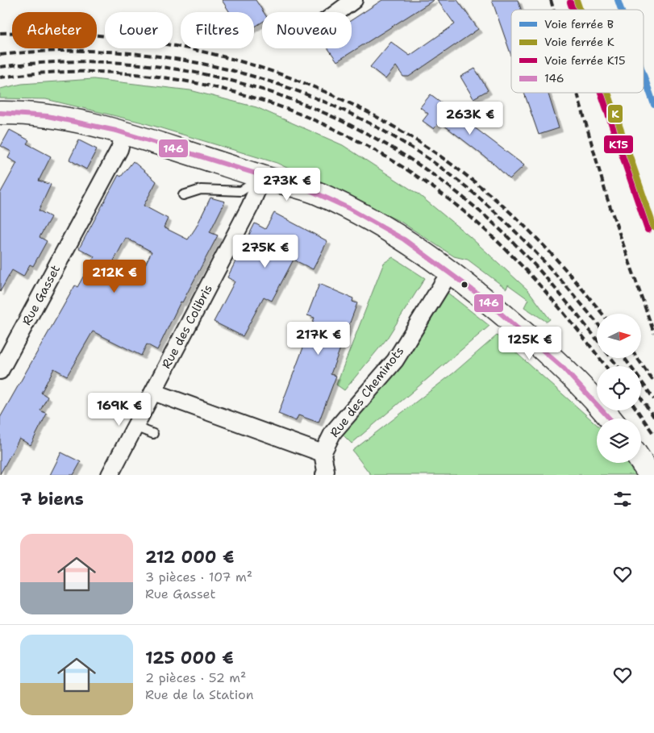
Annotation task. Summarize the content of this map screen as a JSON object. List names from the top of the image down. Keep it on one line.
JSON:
{"streets":{"street":["Rue Gasset","Rue des Colibris","Rue des Cheminots"]},"lines":["rail line B","rail line K","rail line K15","transit line 146"],"legend":["Voie ferrée B","Voie ferrée K","Voie ferrée K15","146"],"north":"right","page":{"chip":["Acheter","Louer","Filtres","Nouveau"],"price":["263K €","273K €","275K €","212K €","217K €","125K €","169K €"],"heading":"7 biens","list":[{"name":"212 000 €","note":"3 pièces · 107 m² · Rue Gasset"},{"name":"125 000 €","note":"2 pièces · 52 m² · Rue de la Station"}]}}
